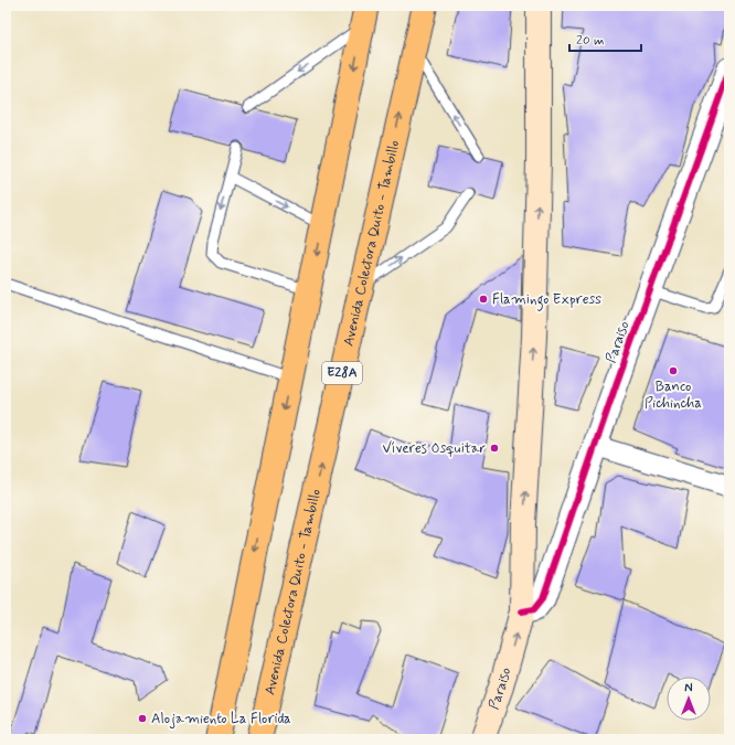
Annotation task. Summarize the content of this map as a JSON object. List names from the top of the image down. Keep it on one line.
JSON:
{"streets":{"highway":["Avenida Colectora Quito - Tambillo","E28A"],"main road":["Paraiso"]},"one_way":["Paraiso"],"places":["Flamingo Express","Banco Pichincha","Víveres Osquitar","Alojamiento La Florida"],"scale_bar":"20 m","north":"top"}
